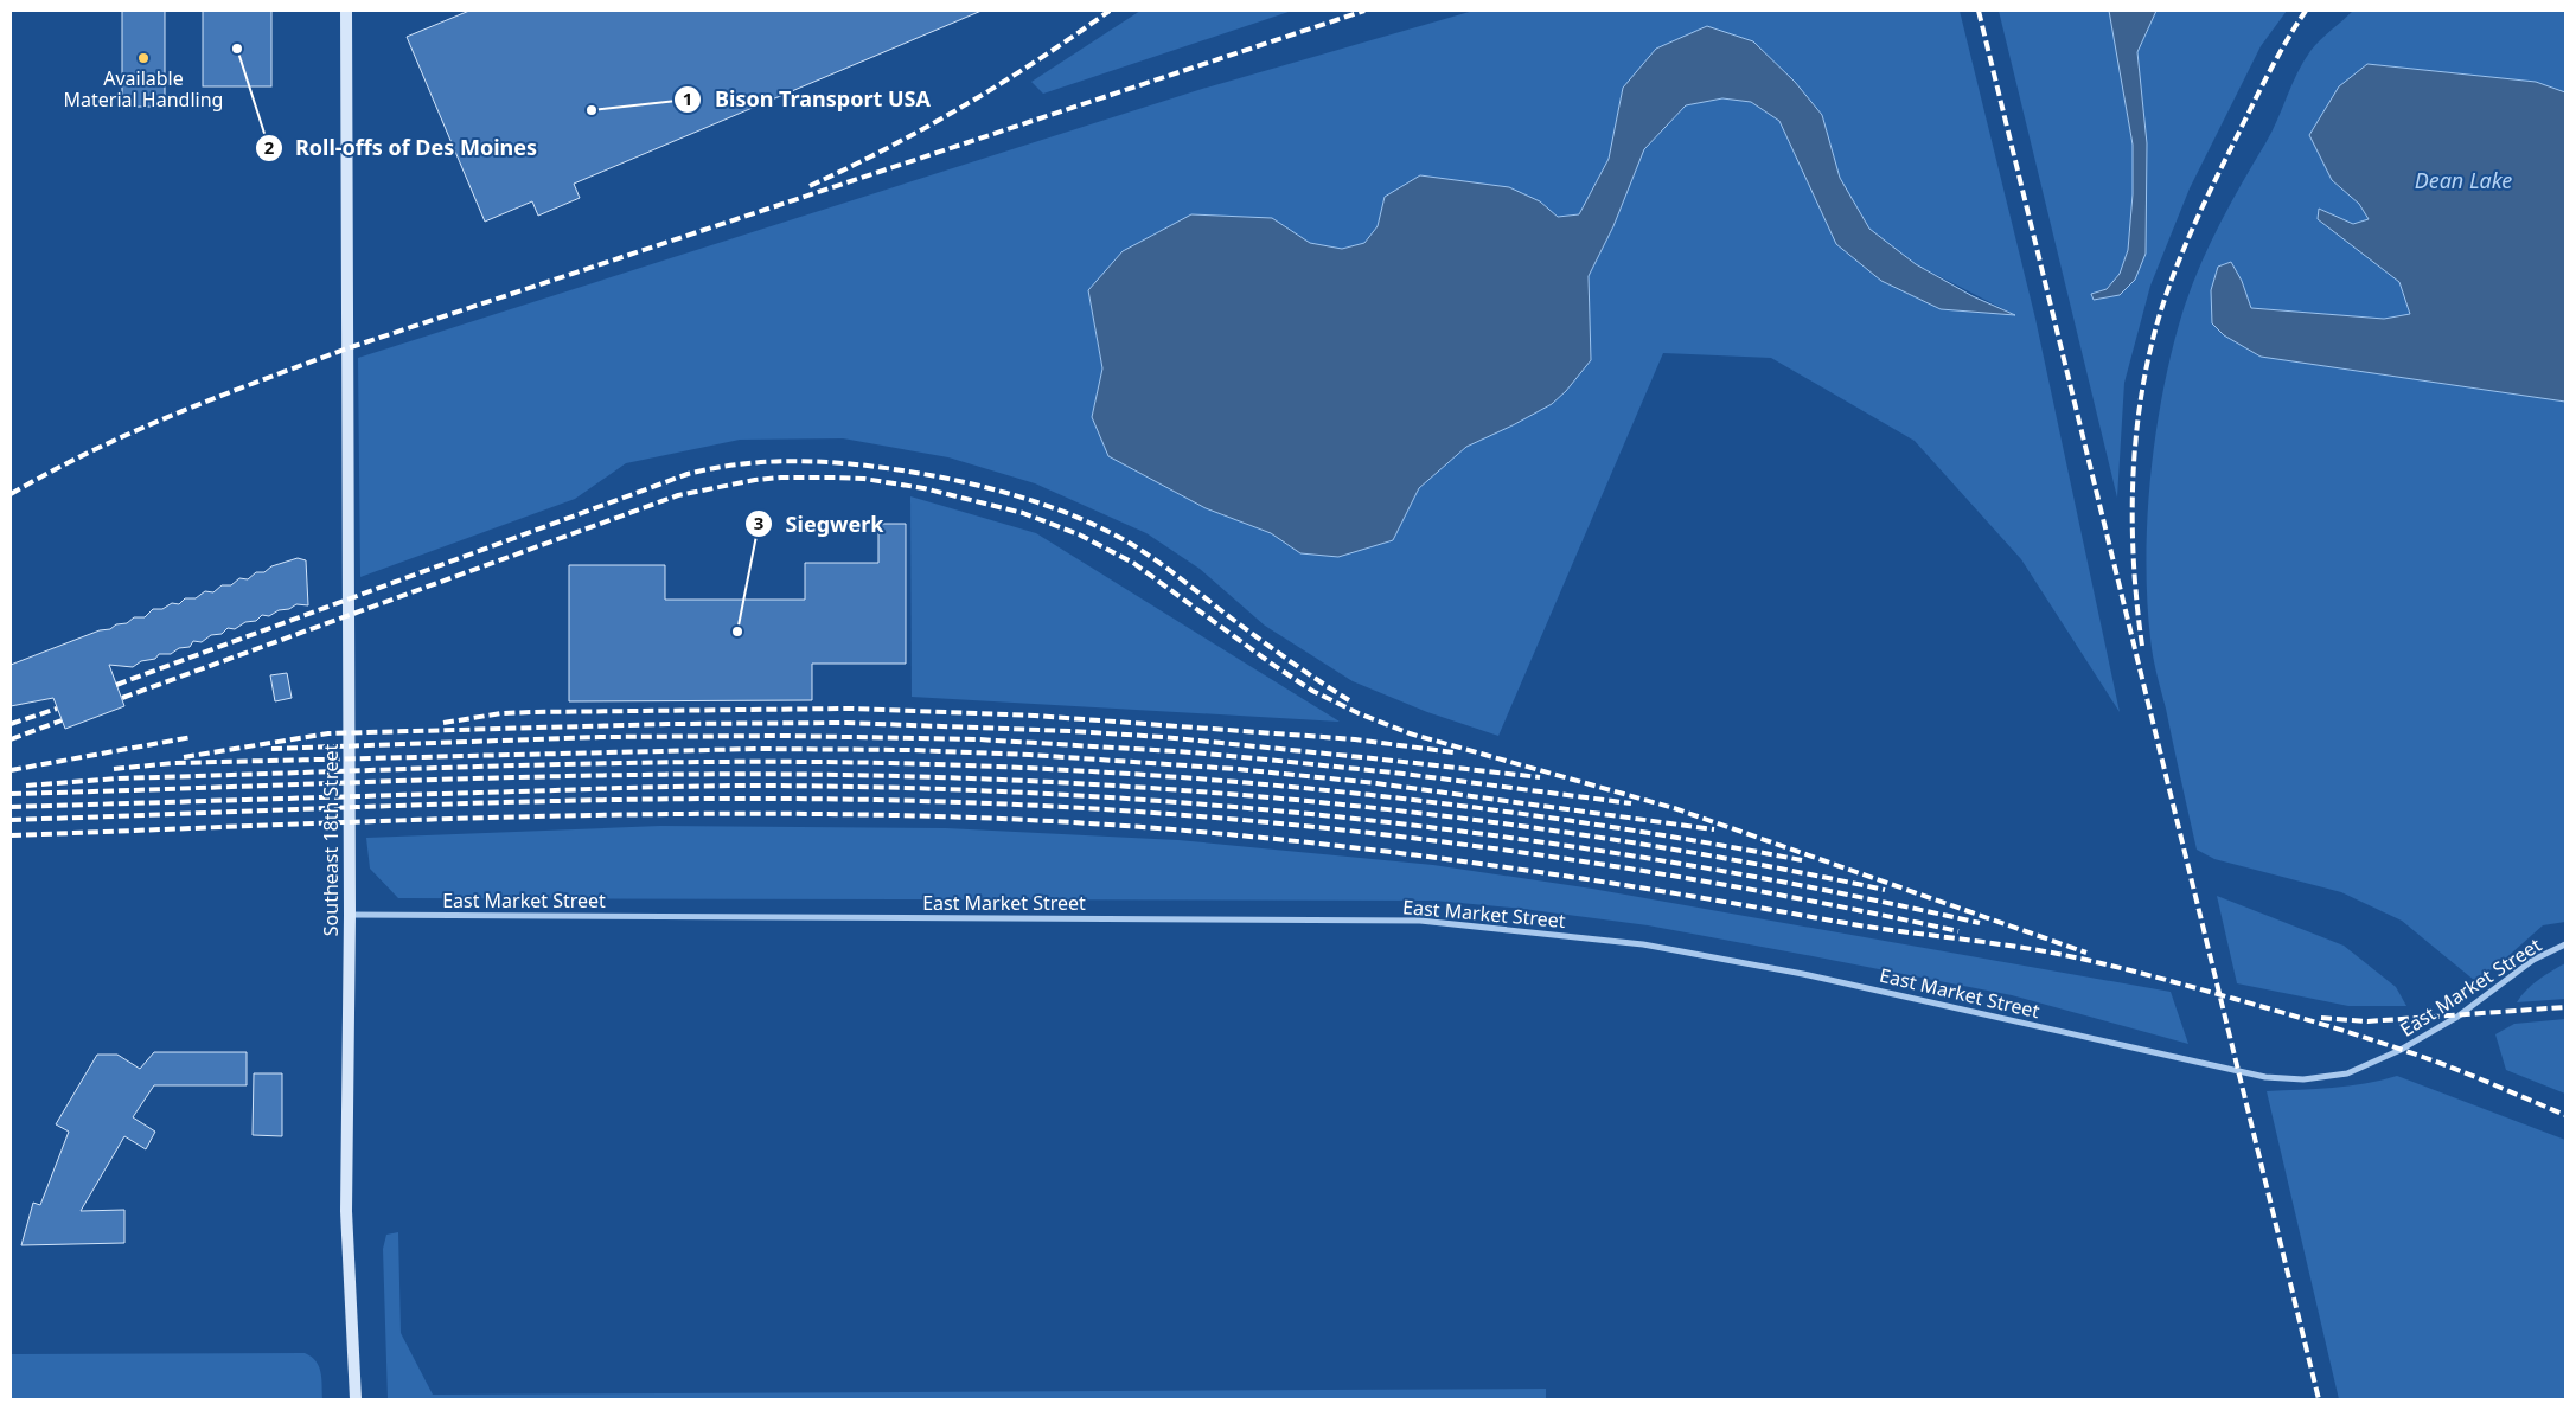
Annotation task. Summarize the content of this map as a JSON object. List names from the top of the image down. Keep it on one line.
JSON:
{"streets":{"street":["Southeast 18th Street","East Market Street"]},"crossings":[["Southeast 18th Street","East Market Street"]],"water":["Dean Lake"],"places":["Roll-offs of Des Moines","Available Material Handling","Bison Transport USA","Siegwerk"]}
